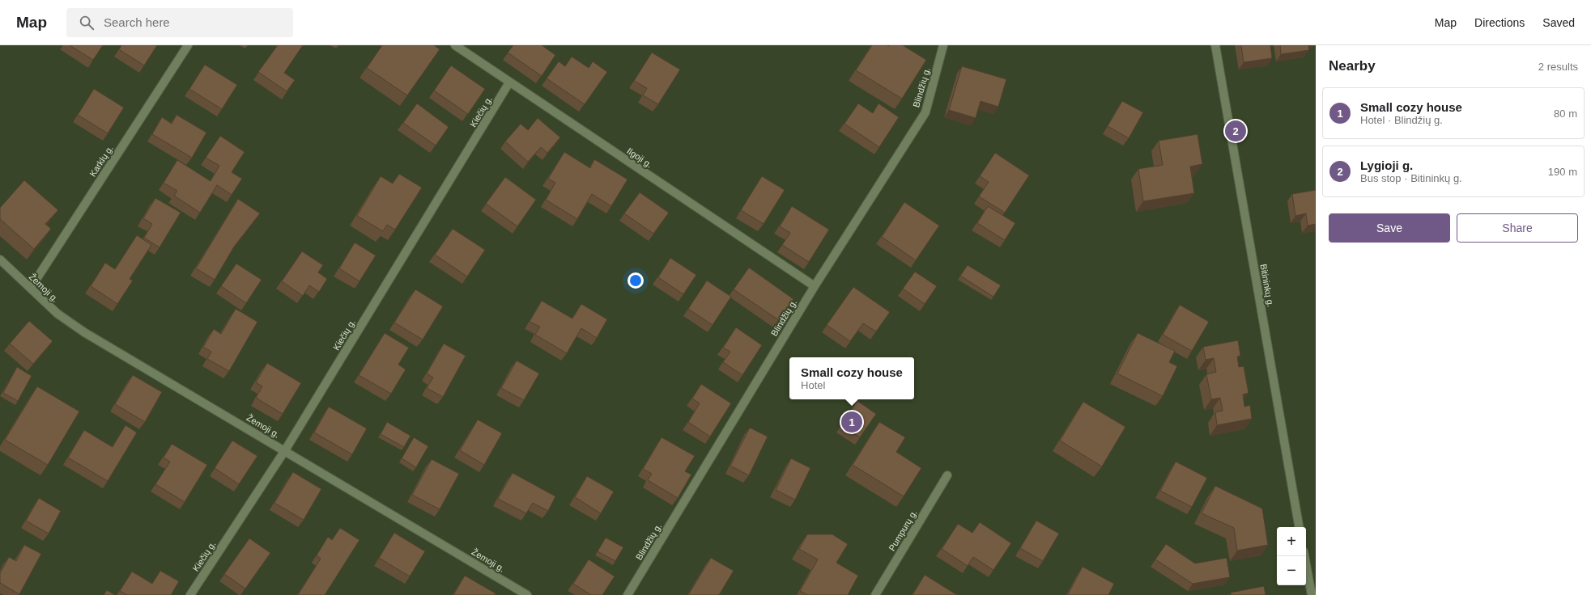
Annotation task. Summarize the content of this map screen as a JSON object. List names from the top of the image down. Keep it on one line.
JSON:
{"streets":{"street":["Blindžių g.","Kiečių g.","Ilgoji g.","Karklų g.","Bitininkų g.","Žemoji g.","Pumpurų g."]},"crossings":[["Blindžių g.","Ilgoji g."],["Kiečių g.","Ilgoji g."],["Kiečių g.","Žemoji g."],["Karklų g.","Žemoji g."]],"page":{"header":"Map","search":"Search here","nav":["Map","Directions","Saved"],"heading":["Nearby","2 results"],"list":[{"mark":"1","name":"Small cozy house","note":"Hotel · Blindžių g.","value":"80 m"},{"mark":"2","name":"Lygioji g.","note":"Bus stop · Bitininkų g.","value":"190 m"}],"pins":["2","1"],"buttons":["Save","Share"],"popup":["Small cozy house","Hotel"],"map_buttons":["+","−"]}}
